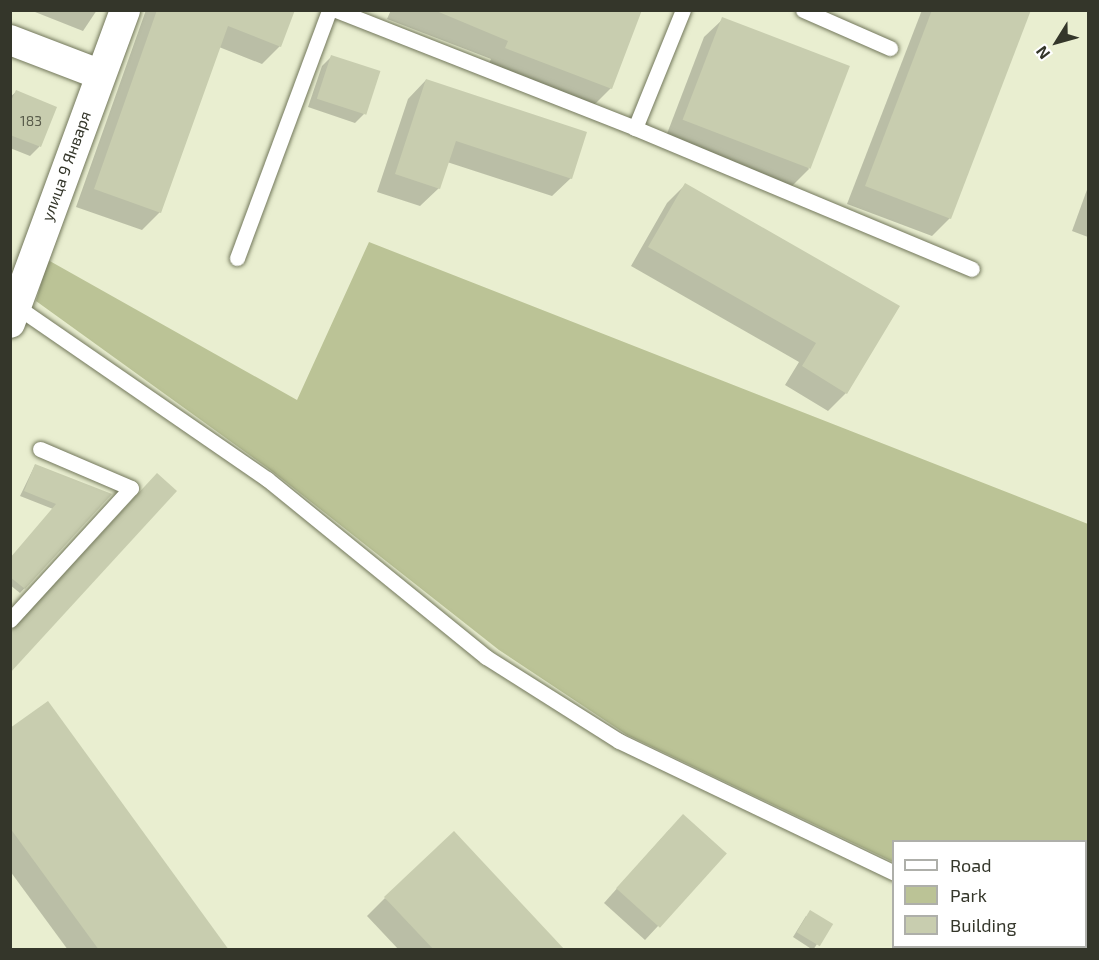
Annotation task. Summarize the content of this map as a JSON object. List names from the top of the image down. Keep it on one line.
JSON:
{"streets":{"street":["улица 9 Января"]},"house_numbers":["183"],"legend":["Road","Park","Building"],"north":"bottom left"}
